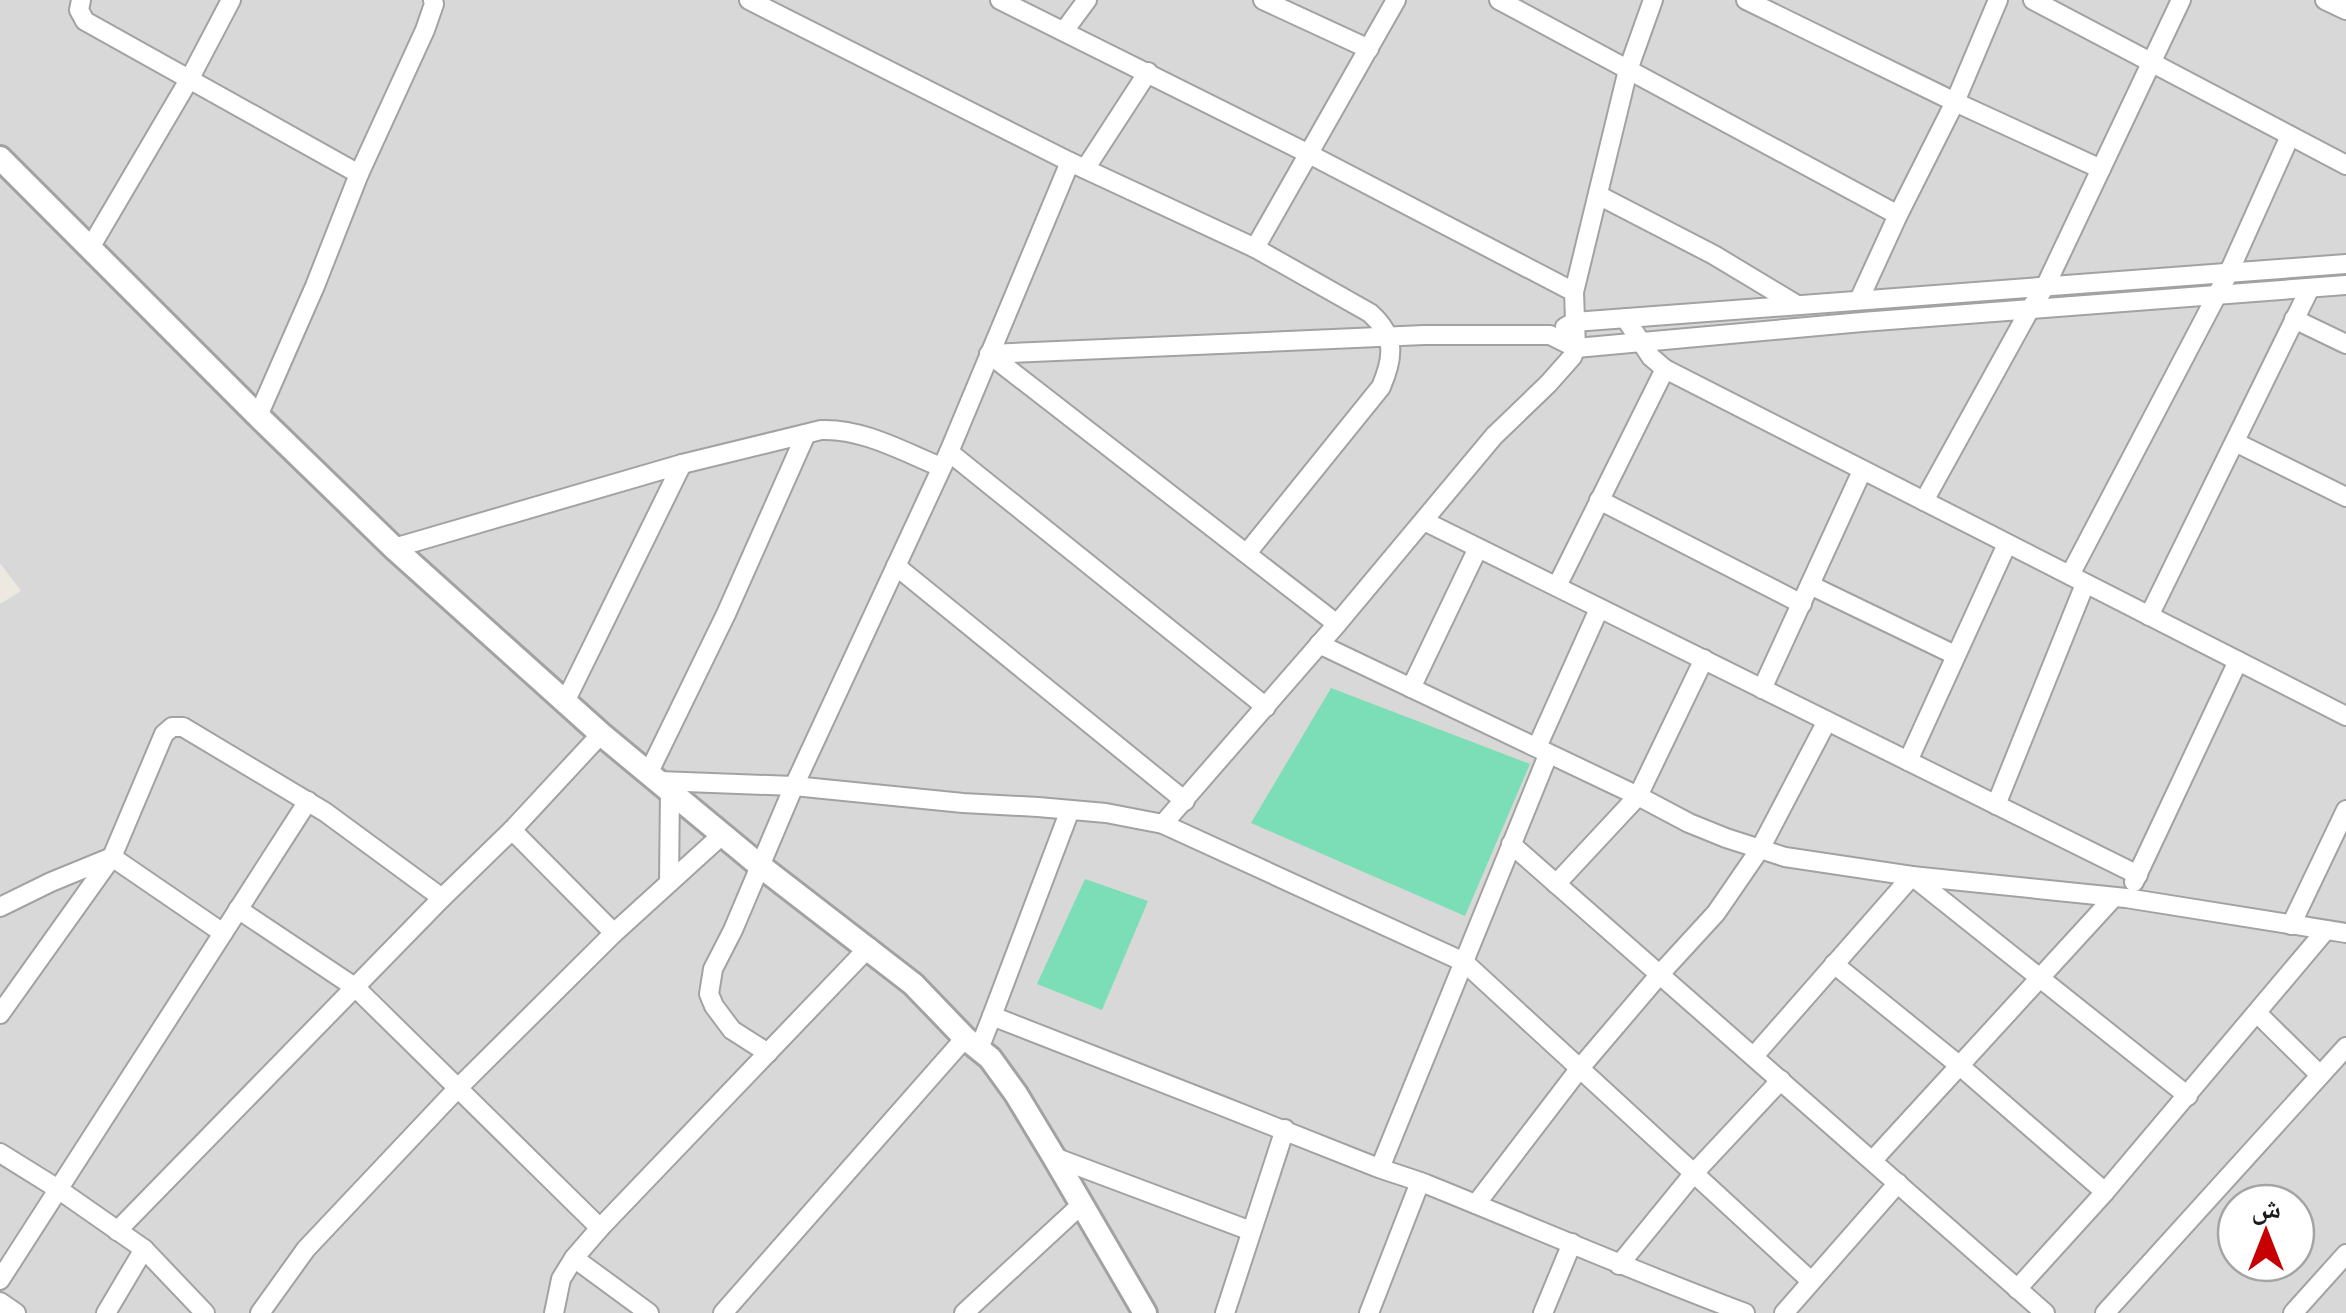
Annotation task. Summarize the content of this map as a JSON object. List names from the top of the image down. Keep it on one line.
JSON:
{"north":"top"}
